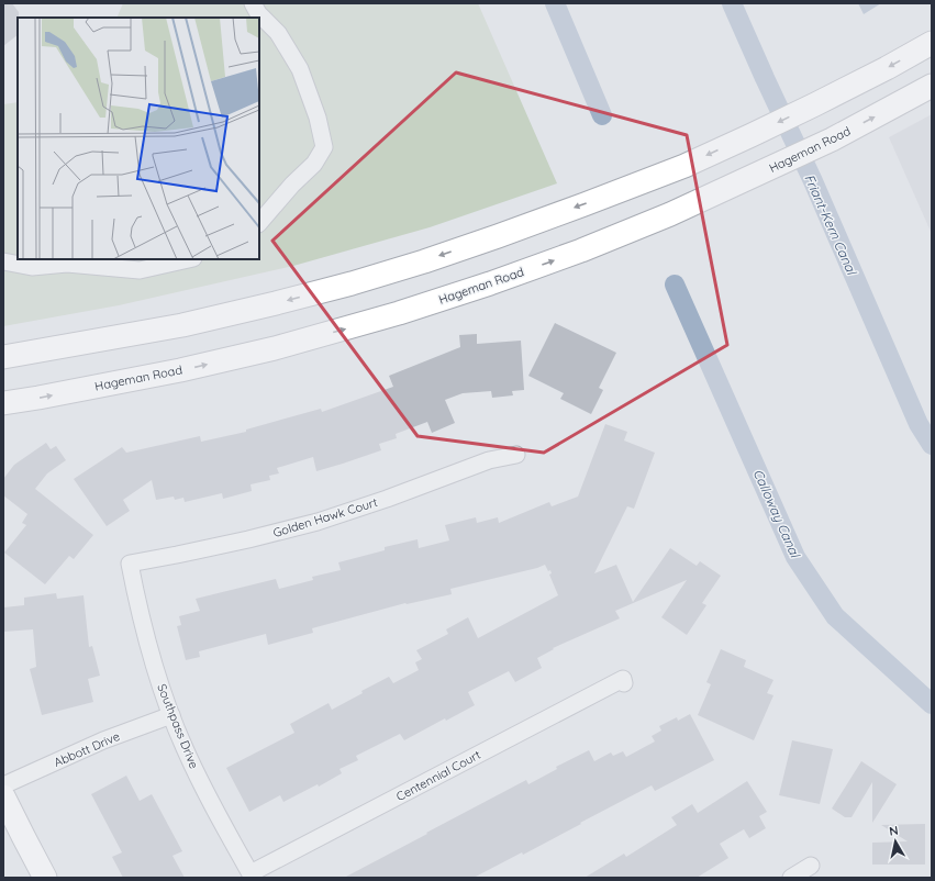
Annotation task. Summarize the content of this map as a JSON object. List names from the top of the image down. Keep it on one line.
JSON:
{"streets":{"main road":["Hageman Road"],"street":["Golden Hawk Court","Southpass Drive","Abbott Drive","Centennial Court"]},"crossings":[["Golden Hawk Court","Southpass Drive"],["Southpass Drive","Abbott Drive"],["Southpass Drive","Centennial Court"]],"water":["Friant-Kern Canal","Calloway Canal"],"north":"top"}
